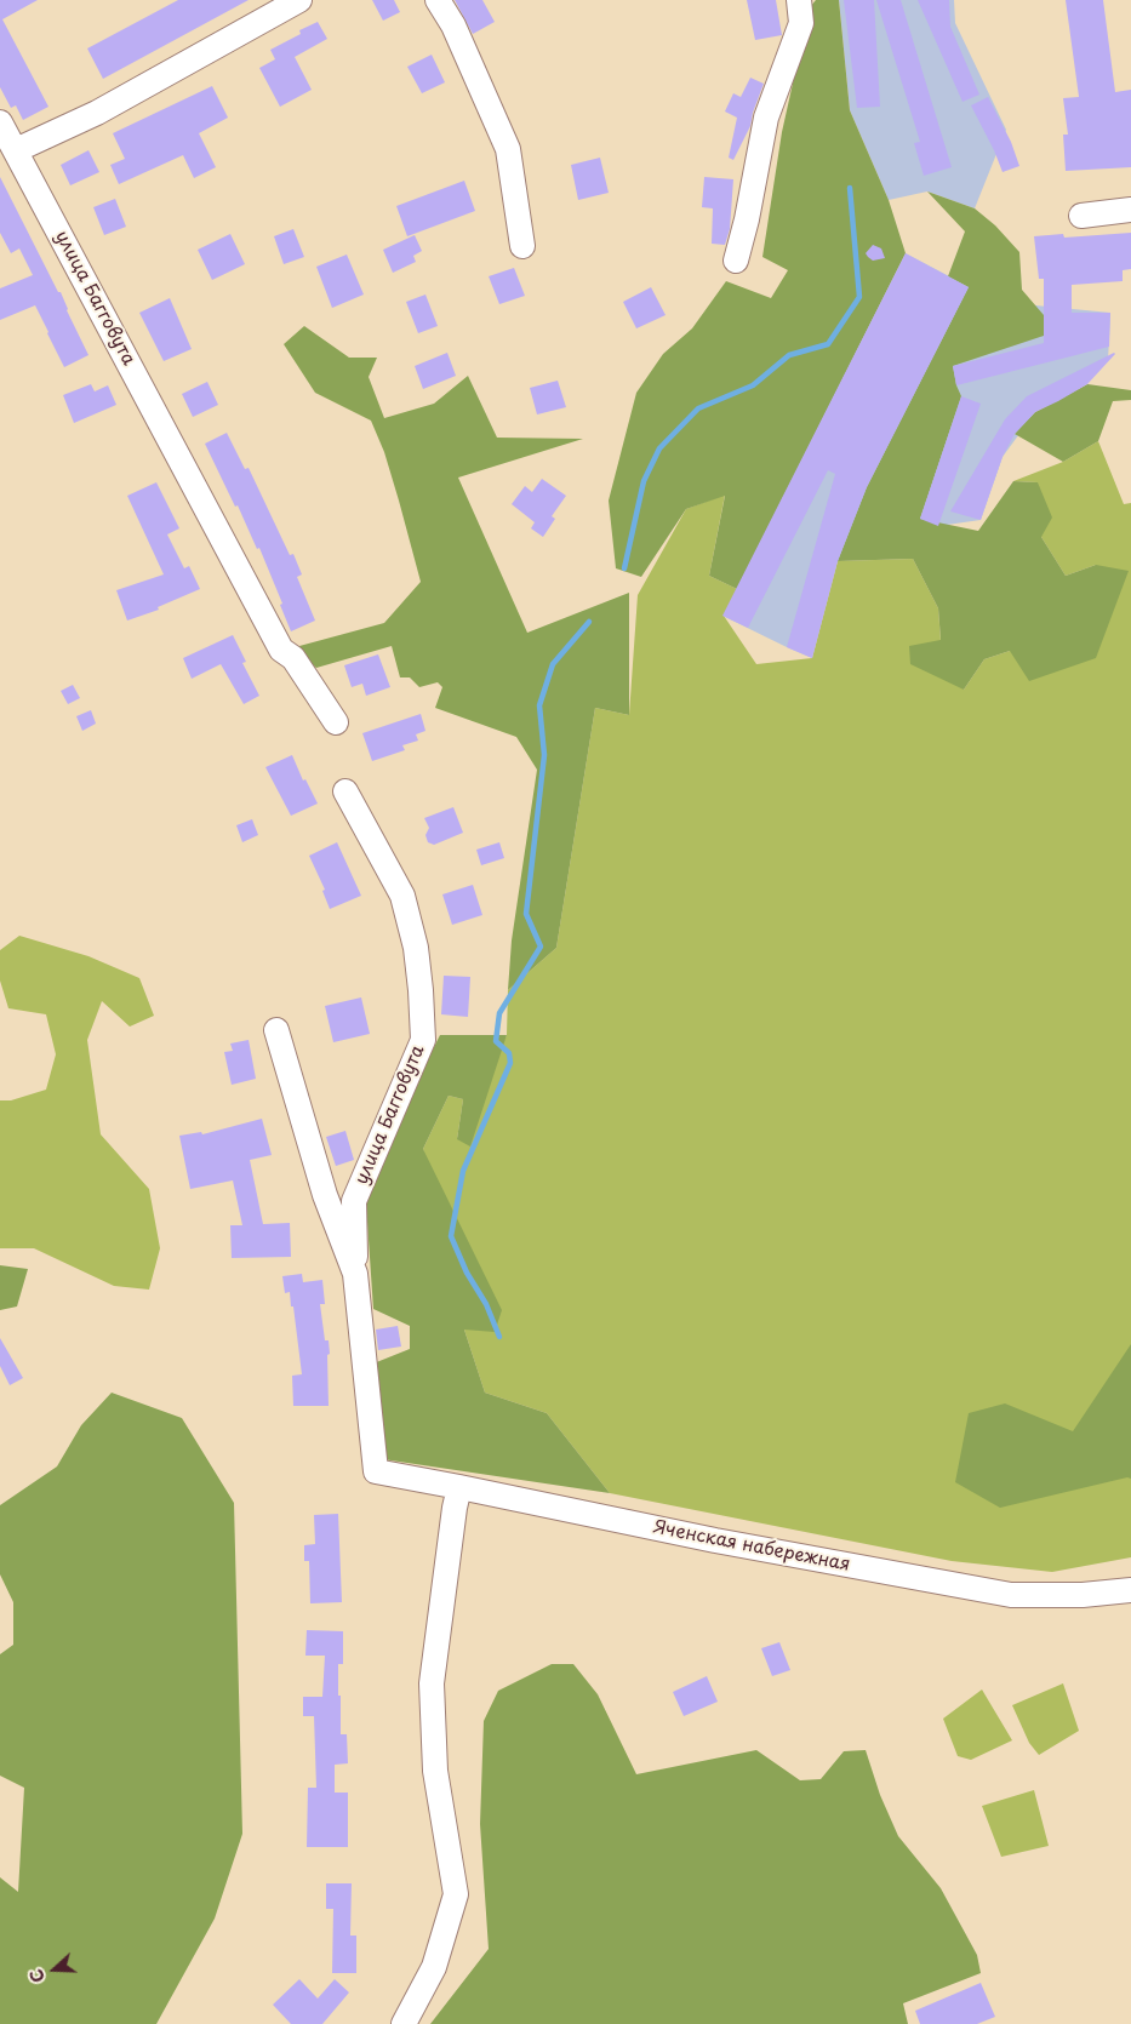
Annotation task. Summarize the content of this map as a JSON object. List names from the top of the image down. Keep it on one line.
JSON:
{"streets":{"street":["улица Багговута","Яченская набережная"]},"crossings":[["улица Багговута","Яченская набережная"]],"north":"left"}
